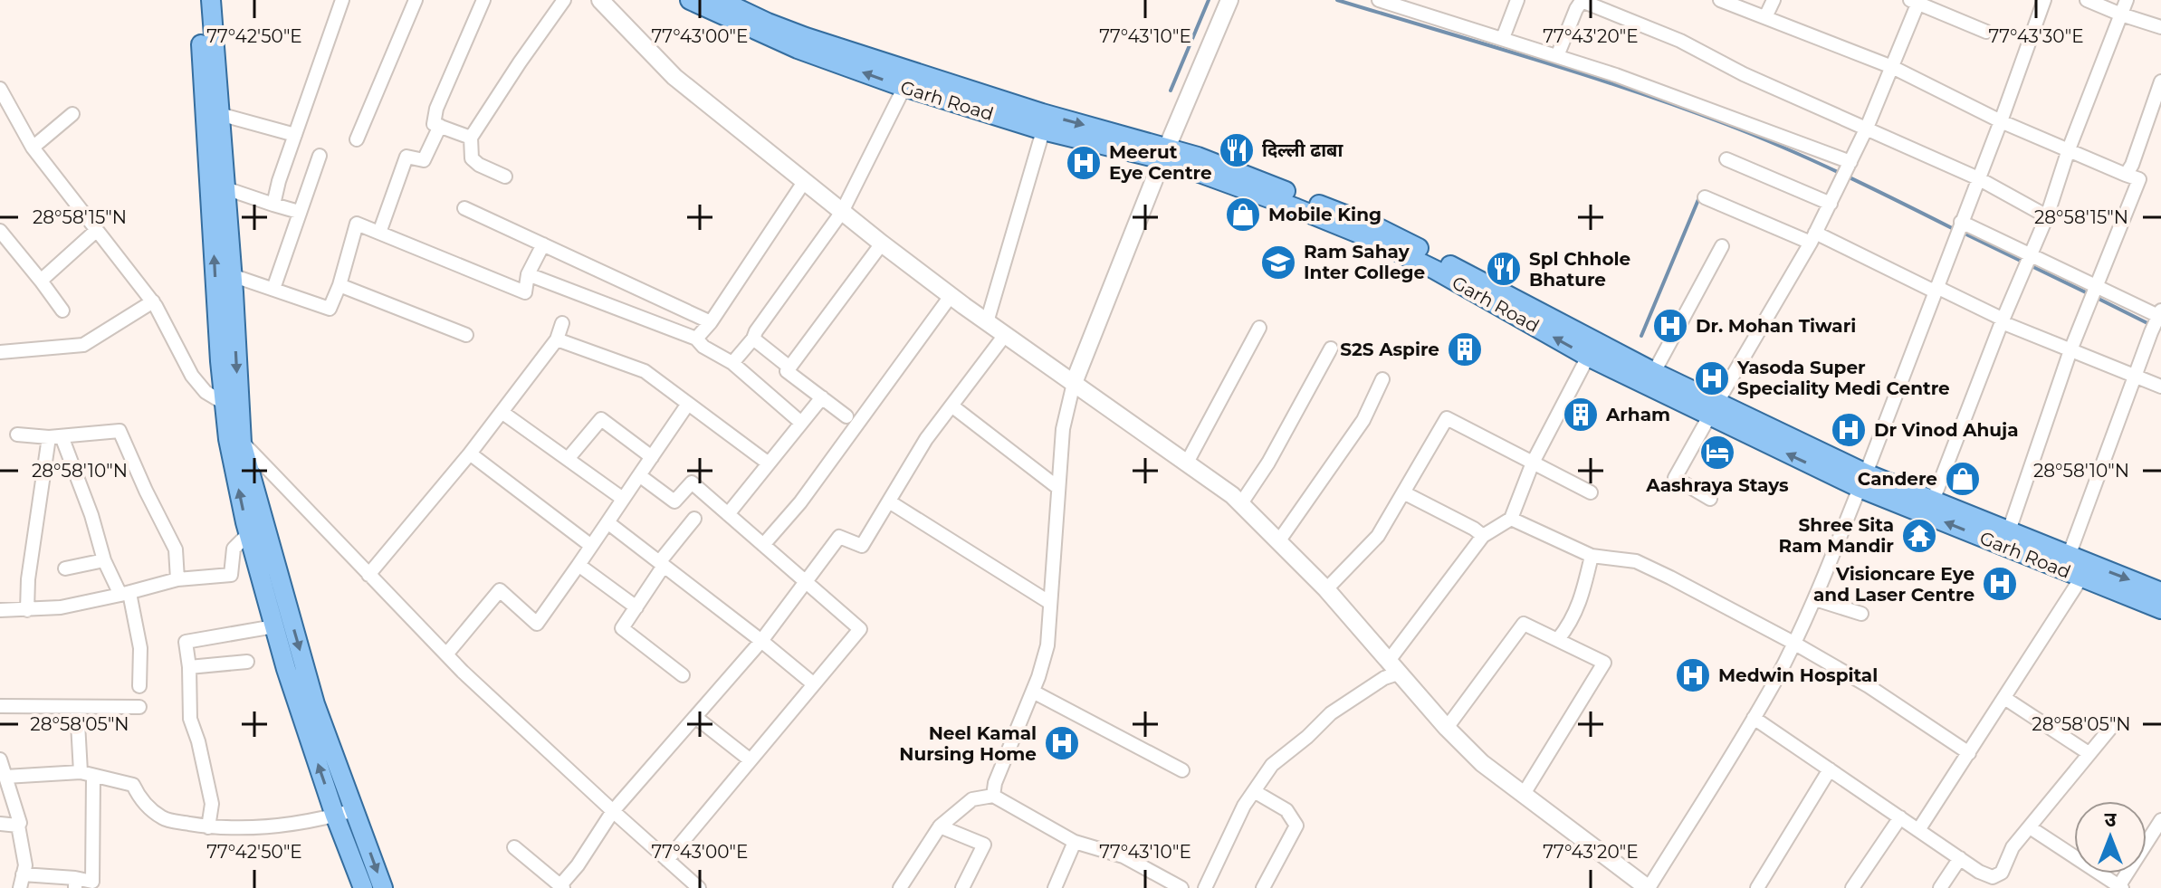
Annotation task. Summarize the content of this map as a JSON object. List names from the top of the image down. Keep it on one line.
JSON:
{"streets":{"main road":["Garh Road"]},"places":{"restaurant":["दिल्ली ढाबा","Spl Chhole Bhature"],"hospital":["Meerut Eye Centre","Dr. Mohan Tiwari","Yasoda Super Speciality Medi Centre","Dr Vinod Ahuja","Visioncare Eye and Laser Centre","Medwin Hospital","Neel Kamal Nursing Home"],"shop":["Mobile King","Candere"],"school or university":["Ram Sahay Inter College"],"building":["S2S Aspire","Arham"],"hotel":["Aashraya Stays"],"temple":["Shree Sita Ram Mandir"]},"north":"top","coordinates":["77°42'50\"E","77°43'00\"E","77°43'10\"E","77°43'20\"E","77°43'30\"E","28°58'15\"N","28°58'10\"N","28°58'05\"N"]}
